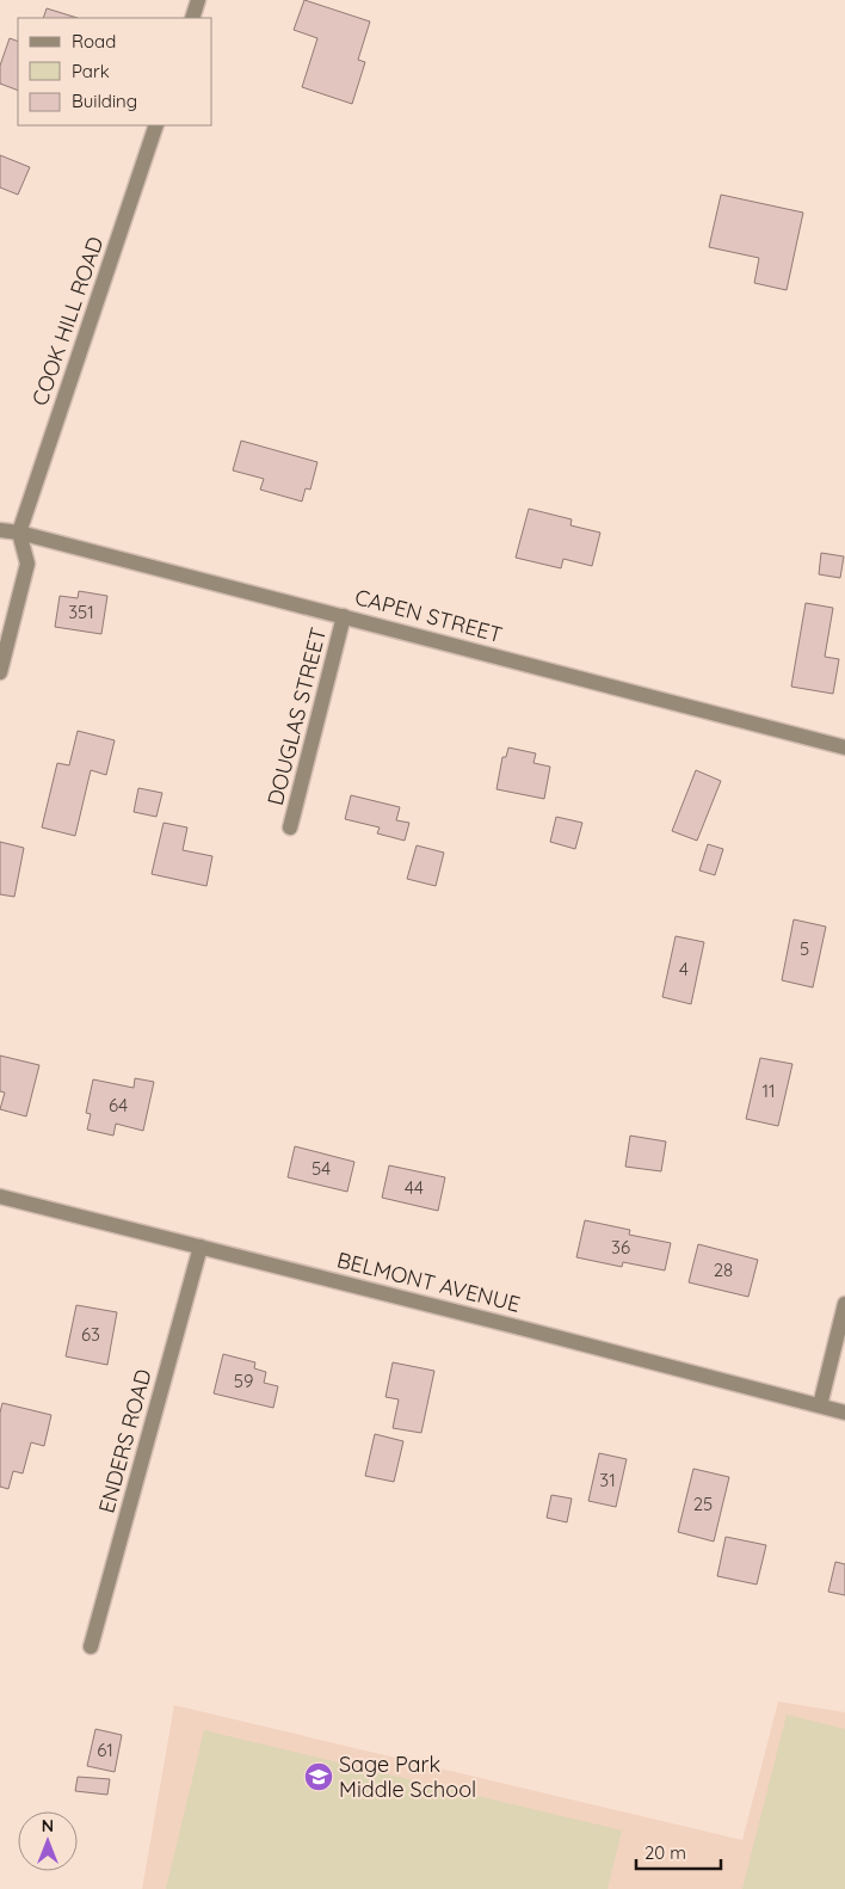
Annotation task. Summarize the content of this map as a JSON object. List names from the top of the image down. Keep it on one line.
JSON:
{"streets":{"street":["COOK HILL ROAD","CAPEN STREET","DOUGLAS STREET","BELMONT AVENUE","ENDERS ROAD"]},"crossings":[["COOK HILL ROAD","CAPEN STREET"],["CAPEN STREET","DOUGLAS STREET"],["BELMONT AVENUE","ENDERS ROAD"]],"places":{"school or university":["Sage Park Middle School"]},"house_numbers":["351","5","4","11","64","54","44","36","28","63","59","31","25","61"],"legend":["Road","Park","Building"],"scale_bar":"20 m","north":"top"}
